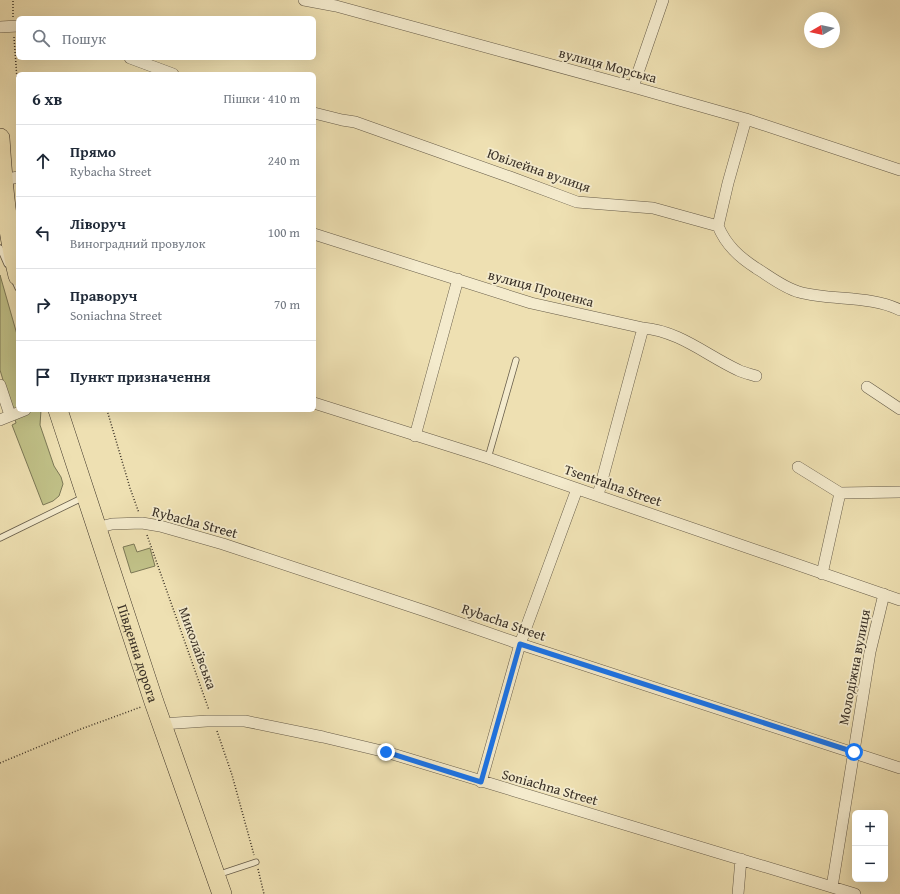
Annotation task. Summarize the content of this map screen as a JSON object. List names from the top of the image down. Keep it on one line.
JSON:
{"streets":{"highway":["Південна дорога"],"street":["вулиця Морська","Ювілейна вулиця","вулиця Проценка","Tsentralna Street","Rybacha Street","Молодіжна вулиця","Soniachna Street"],"path":["Миколаївська"]},"crossings":[["Tsentralna Street","Молодіжна вулиця"],["Rybacha Street","Миколаївська"],["Rybacha Street","Південна дорога"],["Rybacha Street","Молодіжна вулиця"],["Миколаївська","Soniachna Street"],["Південна дорога","Soniachna Street"],["Молодіжна вулиця","Soniachna Street"]],"north":"left","page":{"search":"Пошук","heading":["6 хв","Пішки · 410 m"],"list":[["Прямо","Rybacha Street","240 m"],["Ліворуч","Виноградний провулок","100 m"],["Праворуч","Soniachna Street","70 m"],"Пункт призначення"],"map_buttons":["+","−"]}}
